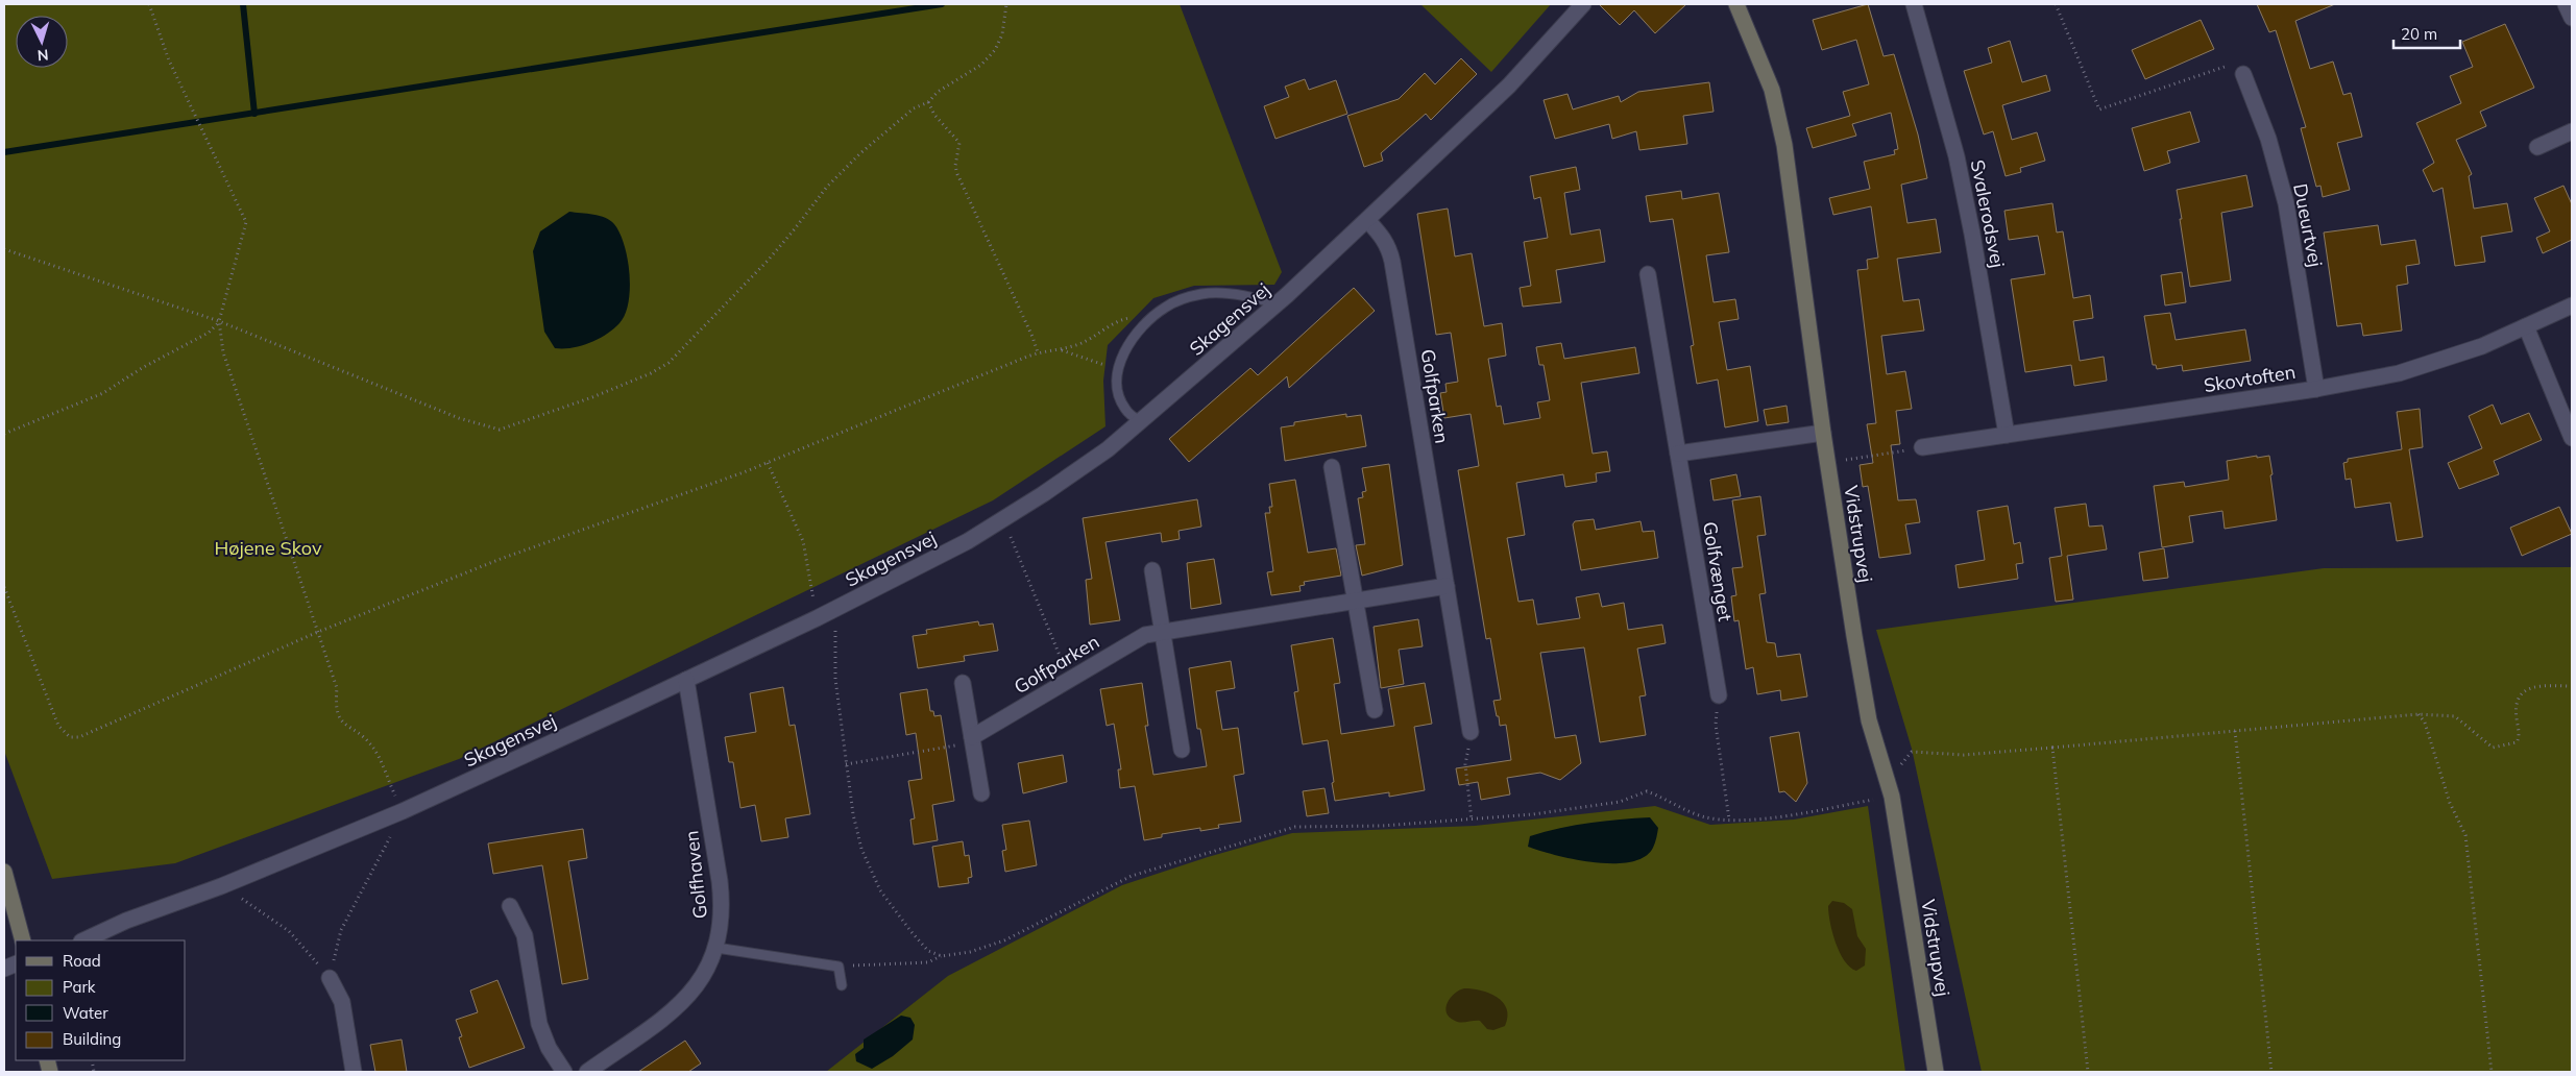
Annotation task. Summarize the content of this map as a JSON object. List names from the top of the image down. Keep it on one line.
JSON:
{"streets":{"street":["Svalerodsvej","Dueurtvej","Skagensvej","Skovtoften","Golfparken","Vidstrupvej","Golfvænget","Golfhaven"]},"crossings":[["Svalerodsvej","Skovtoften"],["Dueurtvej","Skovtoften"],["Skagensvej","Golfparken"],["Skagensvej","Golfhaven"]],"parks":["Højene Skov"],"legend":["Road","Park","Water","Building"],"scale_bar":"20 m","north":"bottom"}
